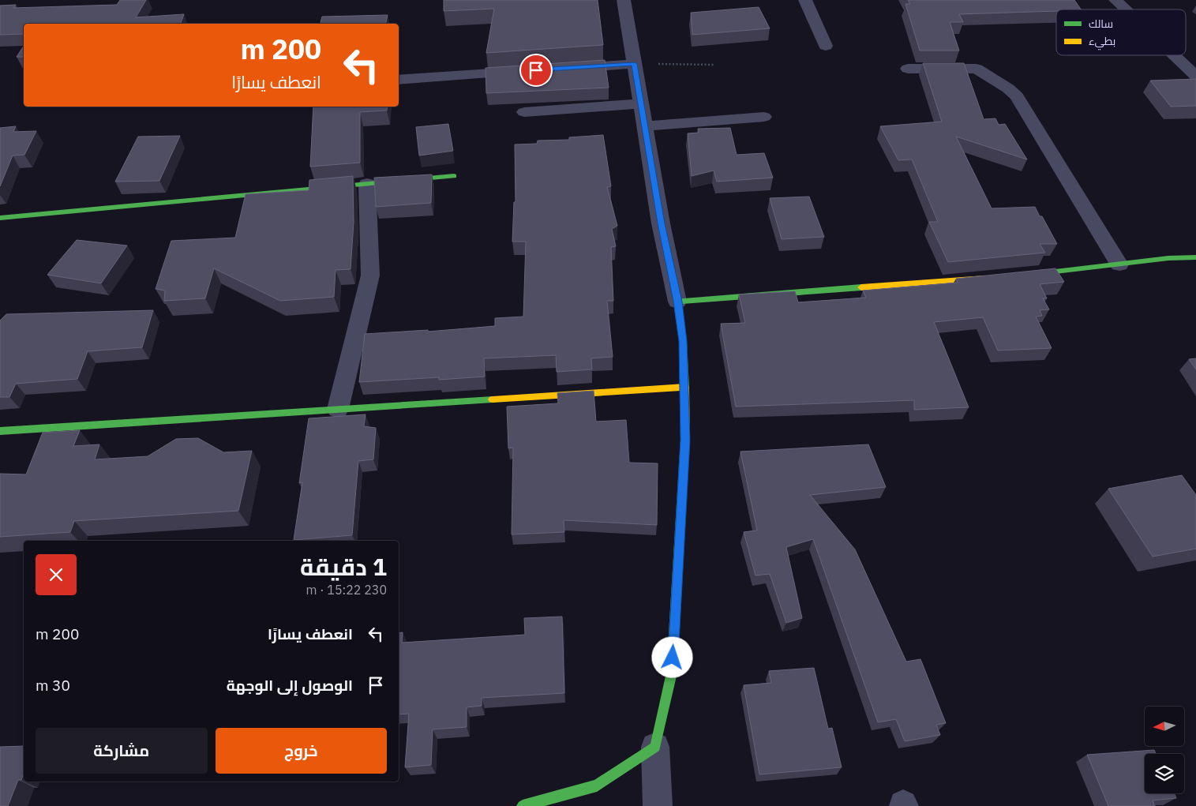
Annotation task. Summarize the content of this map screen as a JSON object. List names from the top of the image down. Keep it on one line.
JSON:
{"legend":["سالك","بطيء"],"north":"left","page":{"turn":["200 m","انعطف يسارًا"],"heading":["1 دقيقة","230 m · 15:22"],"list":[{"name":"انعطف يسارًا","value":"200 m"},{"name":"الوصول إلى الوجهة","value":"30 m"}],"buttons":["خروج","مشاركة"]}}
